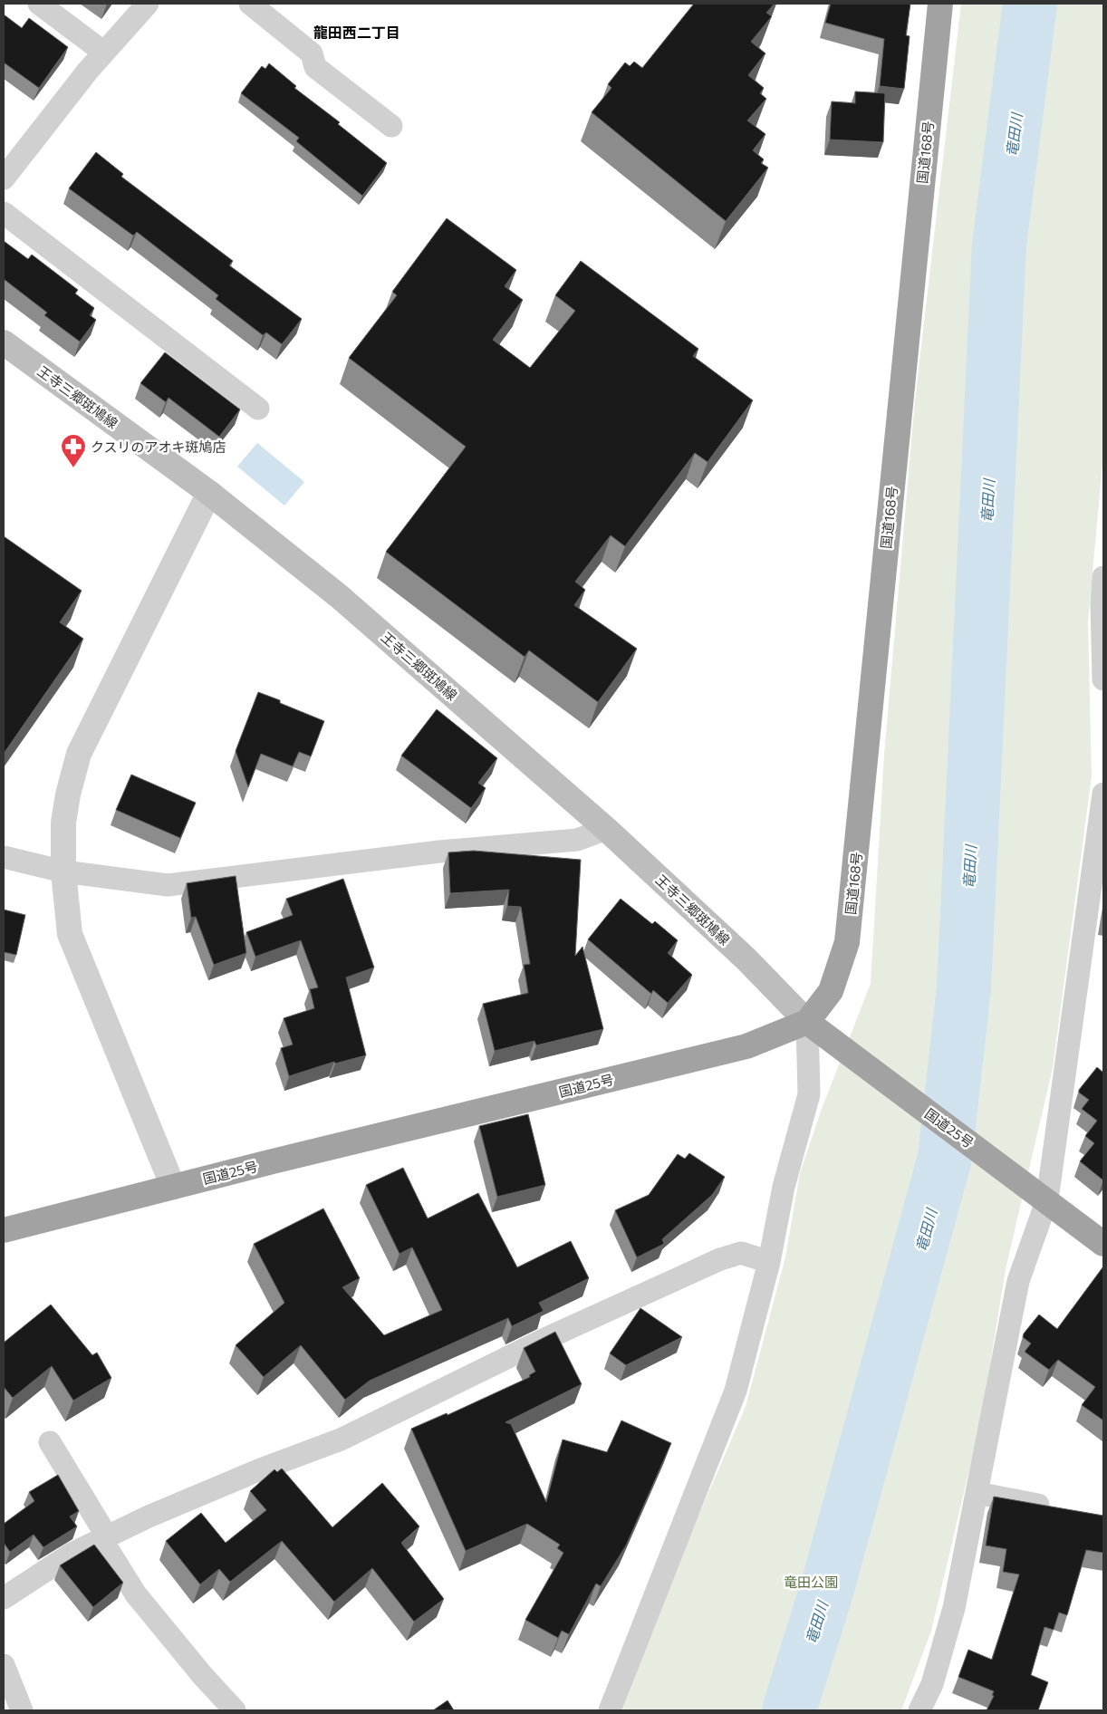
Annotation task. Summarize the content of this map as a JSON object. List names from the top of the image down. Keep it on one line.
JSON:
{"streets":{"highway":["国道168号","国道25号"],"main road":["王寺三郷斑鳩線"]},"crossings":[["国道168号","王寺三郷斑鳩線"],["国道168号","国道25号"],["王寺三郷斑鳩線","国道25号"]],"districts":["龍田西二丁目"],"water":["竜田川"],"parks":["竜田公園"],"places":{"pharmacy":["クスリのアオキ斑鳩店"]}}
